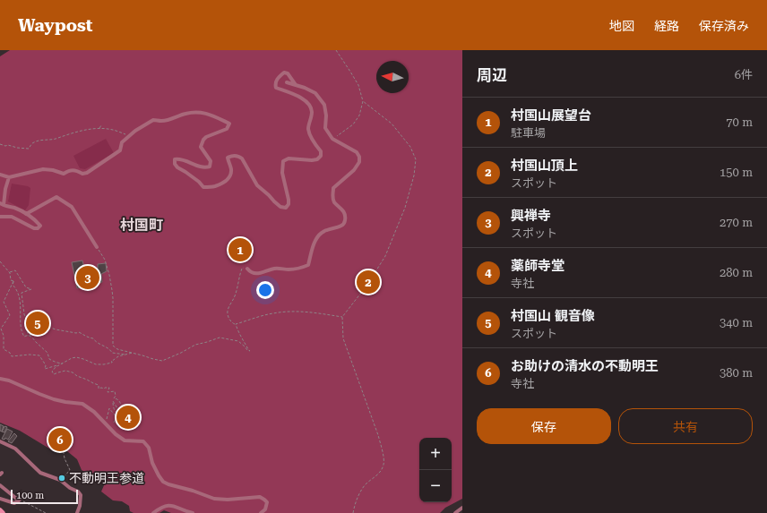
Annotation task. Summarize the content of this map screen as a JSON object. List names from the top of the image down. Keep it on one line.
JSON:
{"districts":["村国町"],"places":["不動明王参道"],"scale_bar":"100 m","north":"left","page":{"header":"Waypost","nav":["地図","経路","保存済み"],"heading":["周辺","6件"],"list":[{"mark":"1","name":"村国山展望台","note":"駐車場","value":"70 m"},{"mark":"2","name":"村国山頂上","note":"スポット","value":"150 m"},{"mark":"3","name":"興禅寺","note":"スポット","value":"270 m"},{"mark":"4","name":"薬師寺堂","note":"寺社","value":"280 m"},{"mark":"5","name":"村国山 観音像","note":"スポット","value":"340 m"},{"mark":"6","name":"お助けの清水の不動明王","note":"寺社","value":"380 m"}],"pins":["1","3","2","5","4","6"],"buttons":["保存","共有"],"map_buttons":["+","−"],"scale":"100 m"}}
